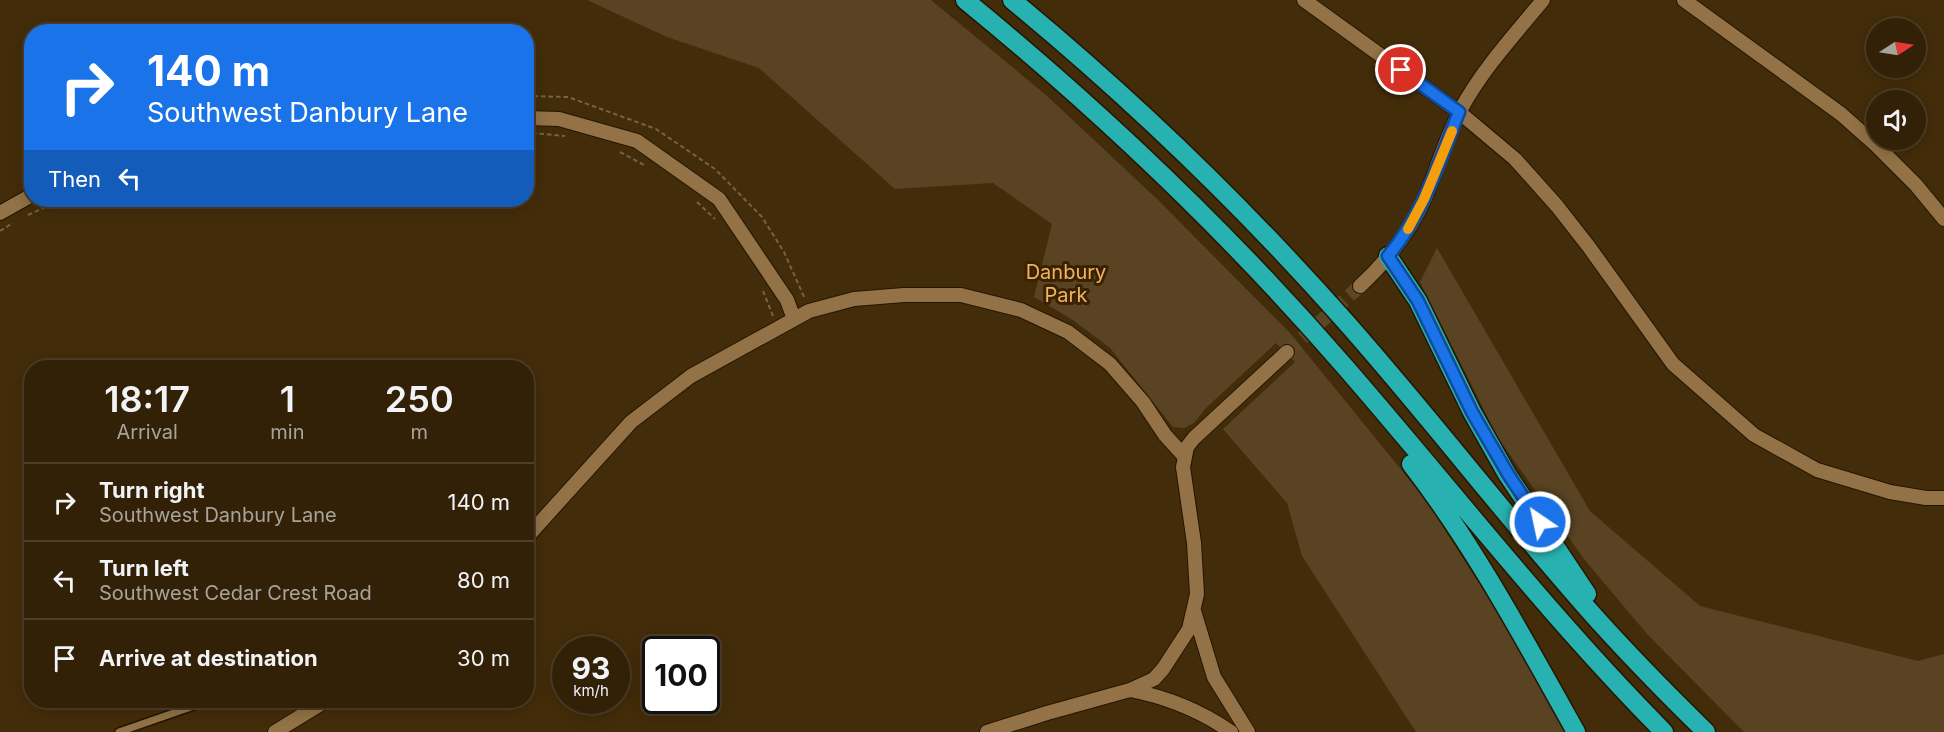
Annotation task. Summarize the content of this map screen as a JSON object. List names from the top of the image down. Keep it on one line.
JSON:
{"parks":["Danbury Park"],"north":"right","page":{"turn":["140 m","Southwest Danbury Lane"],"then":"Then","eta":["18:17","Arrival","1","min","250","m"],"list":[{"name":"Turn right","note":"Southwest Danbury Lane","value":"140 m"},{"name":"Turn left","note":"Southwest Cedar Crest Road","value":"80 m"},{"name":"Arrive at destination","value":"30 m"}],"speed":"93 km/h","limit":"100"}}
